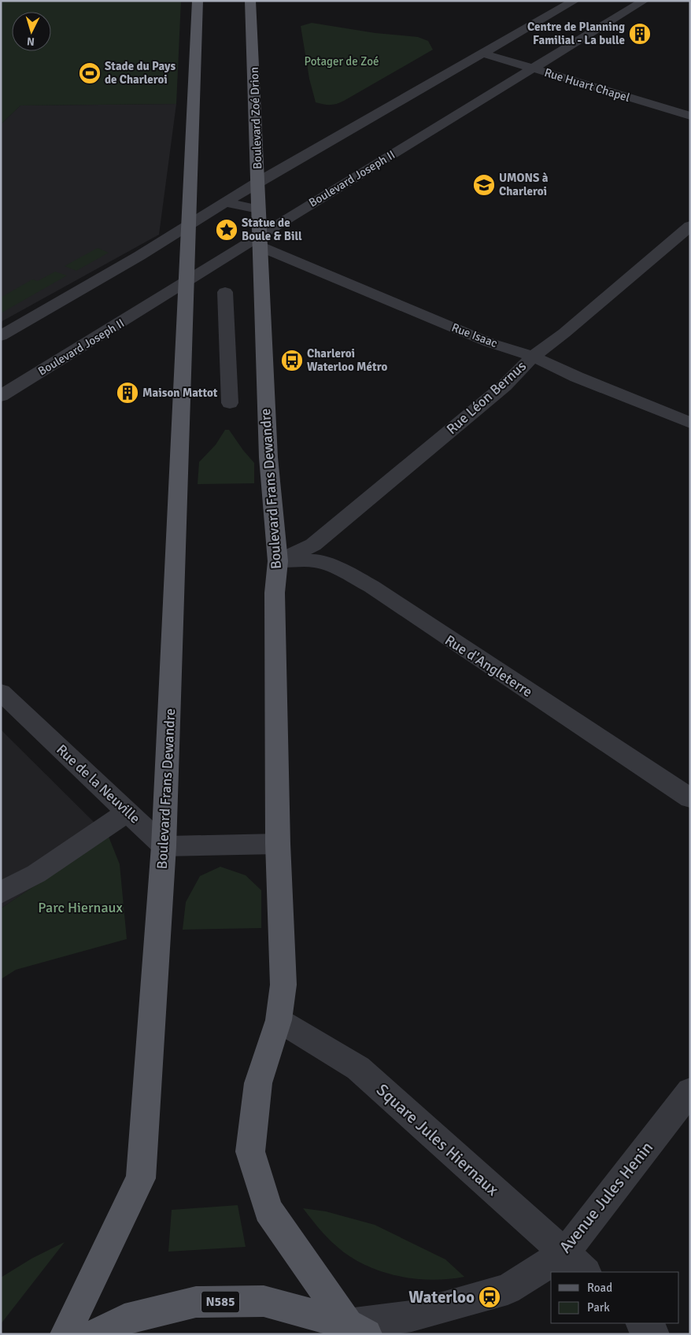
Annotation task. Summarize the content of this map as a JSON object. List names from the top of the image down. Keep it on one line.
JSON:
{"streets":{"main road":["Boulevard Zoé Drion","Boulevard Frans Dewandre","N585"],"street":["Rue Huart Chapel","Boulevard Joseph II","Rue Isaac","Rue Léon Bernus","Rue d'Angleterre","Rue de la Neuville","Square Jules Hiernaux","Avenue Jules Henin"]},"crossings":[["Rue Huart Chapel","Boulevard Joseph II"],["Boulevard Zoé Drion","Boulevard Joseph II"],["Boulevard Zoé Drion","Rue Isaac"],["Boulevard Zoé Drion","Boulevard Frans Dewandre"],["Boulevard Joseph II","Rue Isaac"],["Boulevard Joseph II","Boulevard Frans Dewandre"],["Rue Isaac","Rue Léon Bernus"],["Rue Isaac","Boulevard Frans Dewandre"],["Rue Léon Bernus","Boulevard Frans Dewandre"],["Rue Léon Bernus","Rue d'Angleterre"],["Boulevard Frans Dewandre","Rue d'Angleterre"],["Boulevard Frans Dewandre","Rue de la Neuville"],["Boulevard Frans Dewandre","Square Jules Hiernaux"],["Boulevard Frans Dewandre","Avenue Jules Henin"],["Boulevard Frans Dewandre","N585"],["Square Jules Hiernaux","Avenue Jules Henin"],["Avenue Jules Henin","N585"]],"parks":["Potager de Zoé","Parc Hiernaux"],"places":{"building":["Centre de Planning Familial - La bulle","Maison Mattot"],"sports":["Stade du Pays de Charleroi"],"school or university":["UMONS à Charleroi"],"place":["Statue de Boule & Bill"],"bus stop":["Charleroi Waterloo Métro"],"station":["Waterloo"]},"legend":["Road","Park"],"north":"bottom"}
